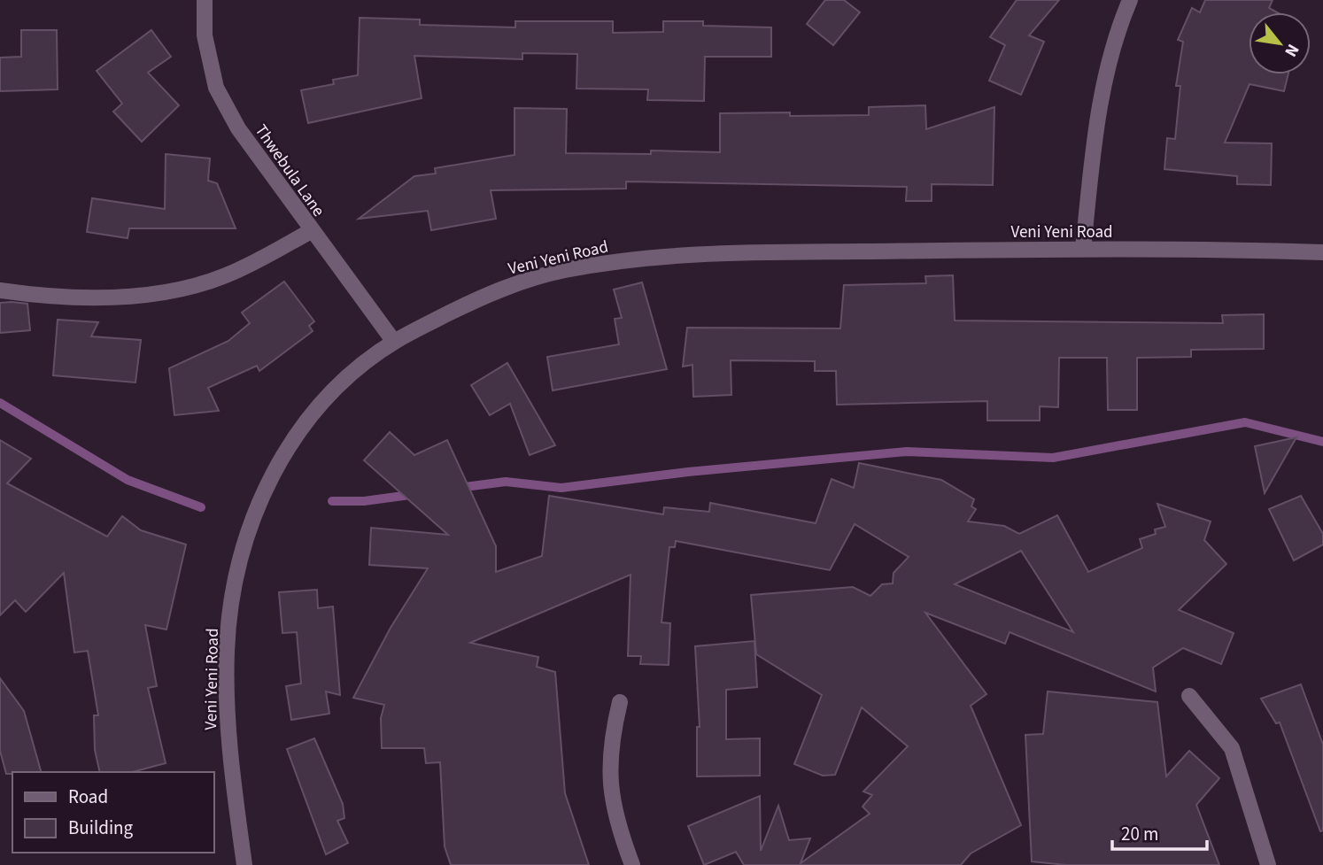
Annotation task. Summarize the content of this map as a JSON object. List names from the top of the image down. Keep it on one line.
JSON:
{"streets":{"street":["Thwebula Lane","Veni Yeni Road"]},"crossings":[["Thwebula Lane","Veni Yeni Road"]],"legend":["Road","Building"],"scale_bar":"20 m","north":"bottom right"}
